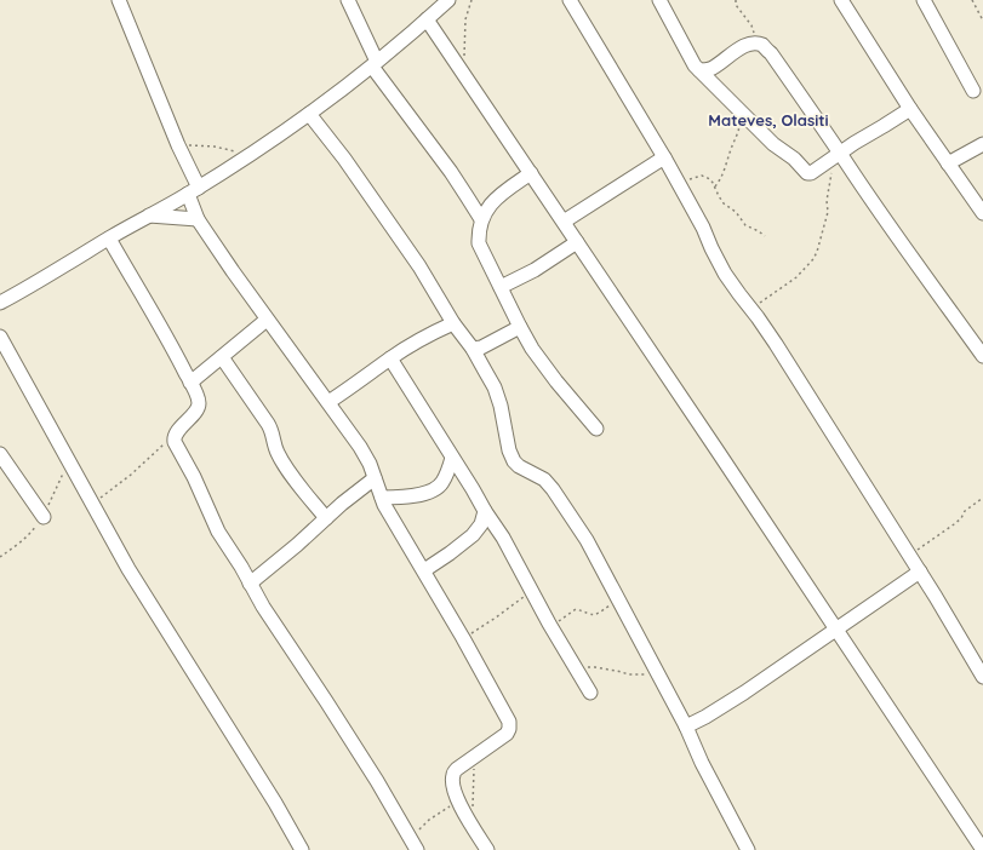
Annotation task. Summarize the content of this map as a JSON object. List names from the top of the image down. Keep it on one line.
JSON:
{"districts":["Mateves, Olasiti"]}
